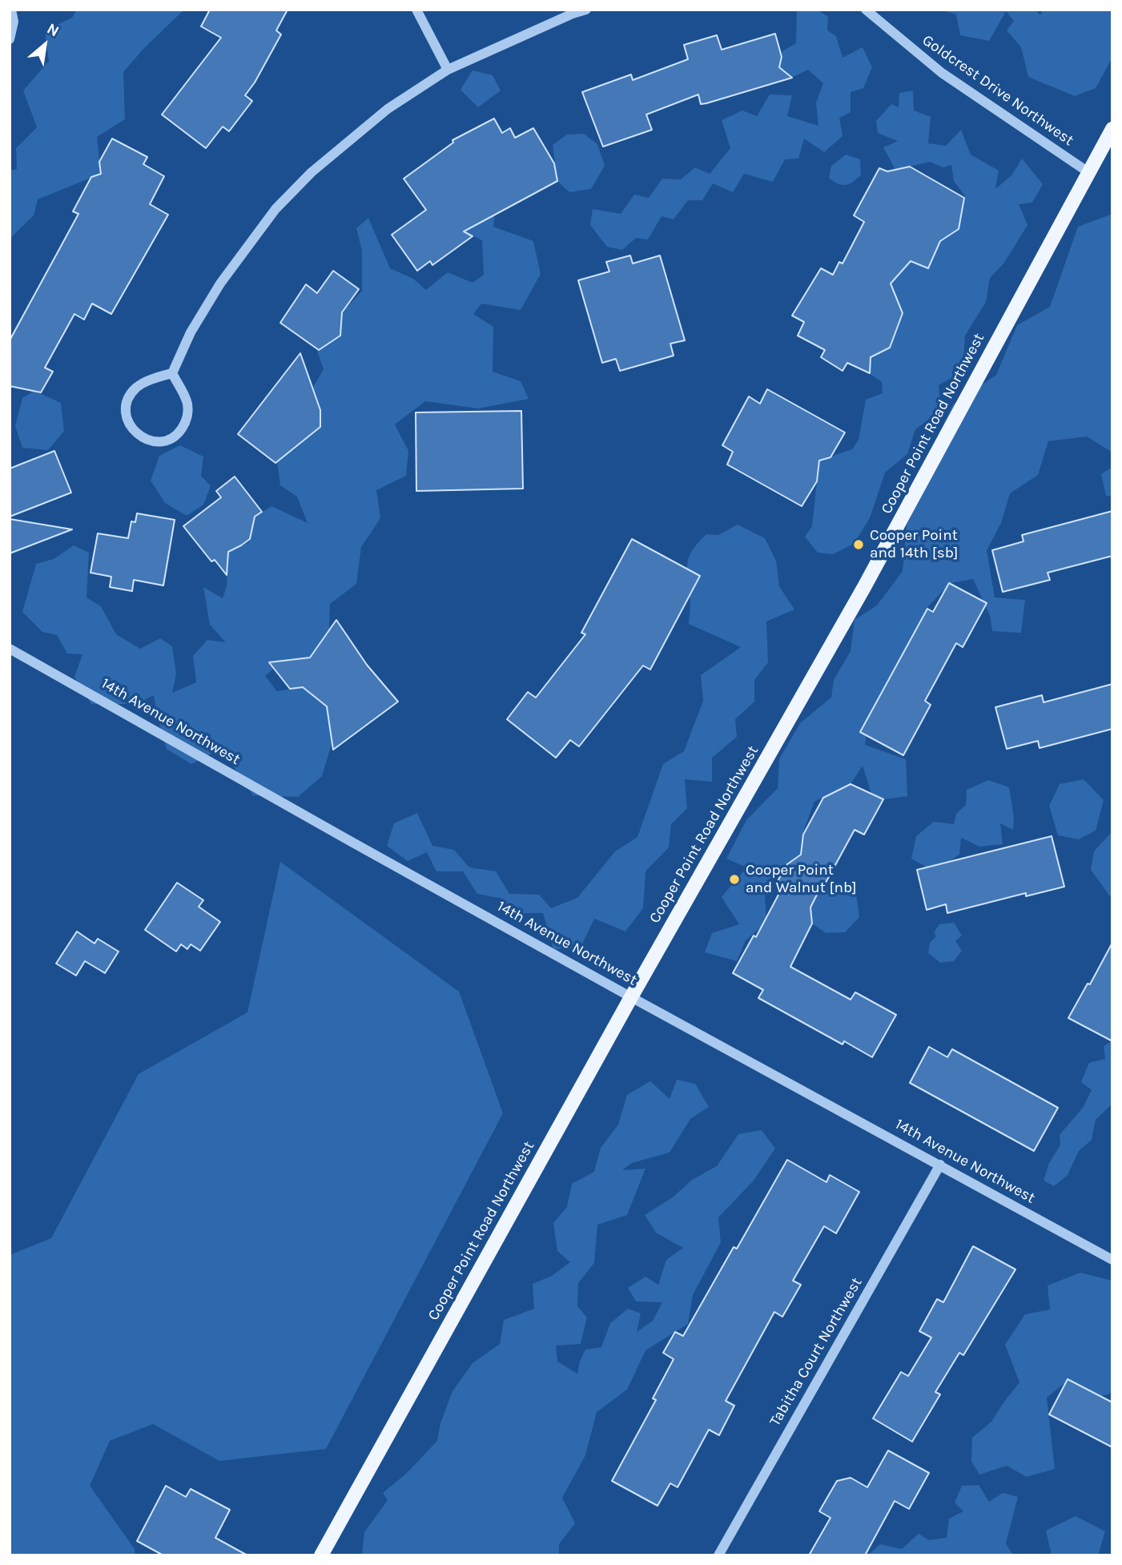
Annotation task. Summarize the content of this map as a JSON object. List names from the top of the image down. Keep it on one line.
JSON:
{"streets":{"main road":["Cooper Point Road Northwest"],"street":["Goldcrest Drive Northwest","14th Avenue Northwest","Tabitha Court Northwest"]},"crossings":[["Goldcrest Drive Northwest","Cooper Point Road Northwest"],["Cooper Point Road Northwest","14th Avenue Northwest"],["14th Avenue Northwest","Tabitha Court Northwest"]],"places":["Cooper Point and 14th [sb]","Cooper Point and Walnut [nb]"],"north":"top right"}
